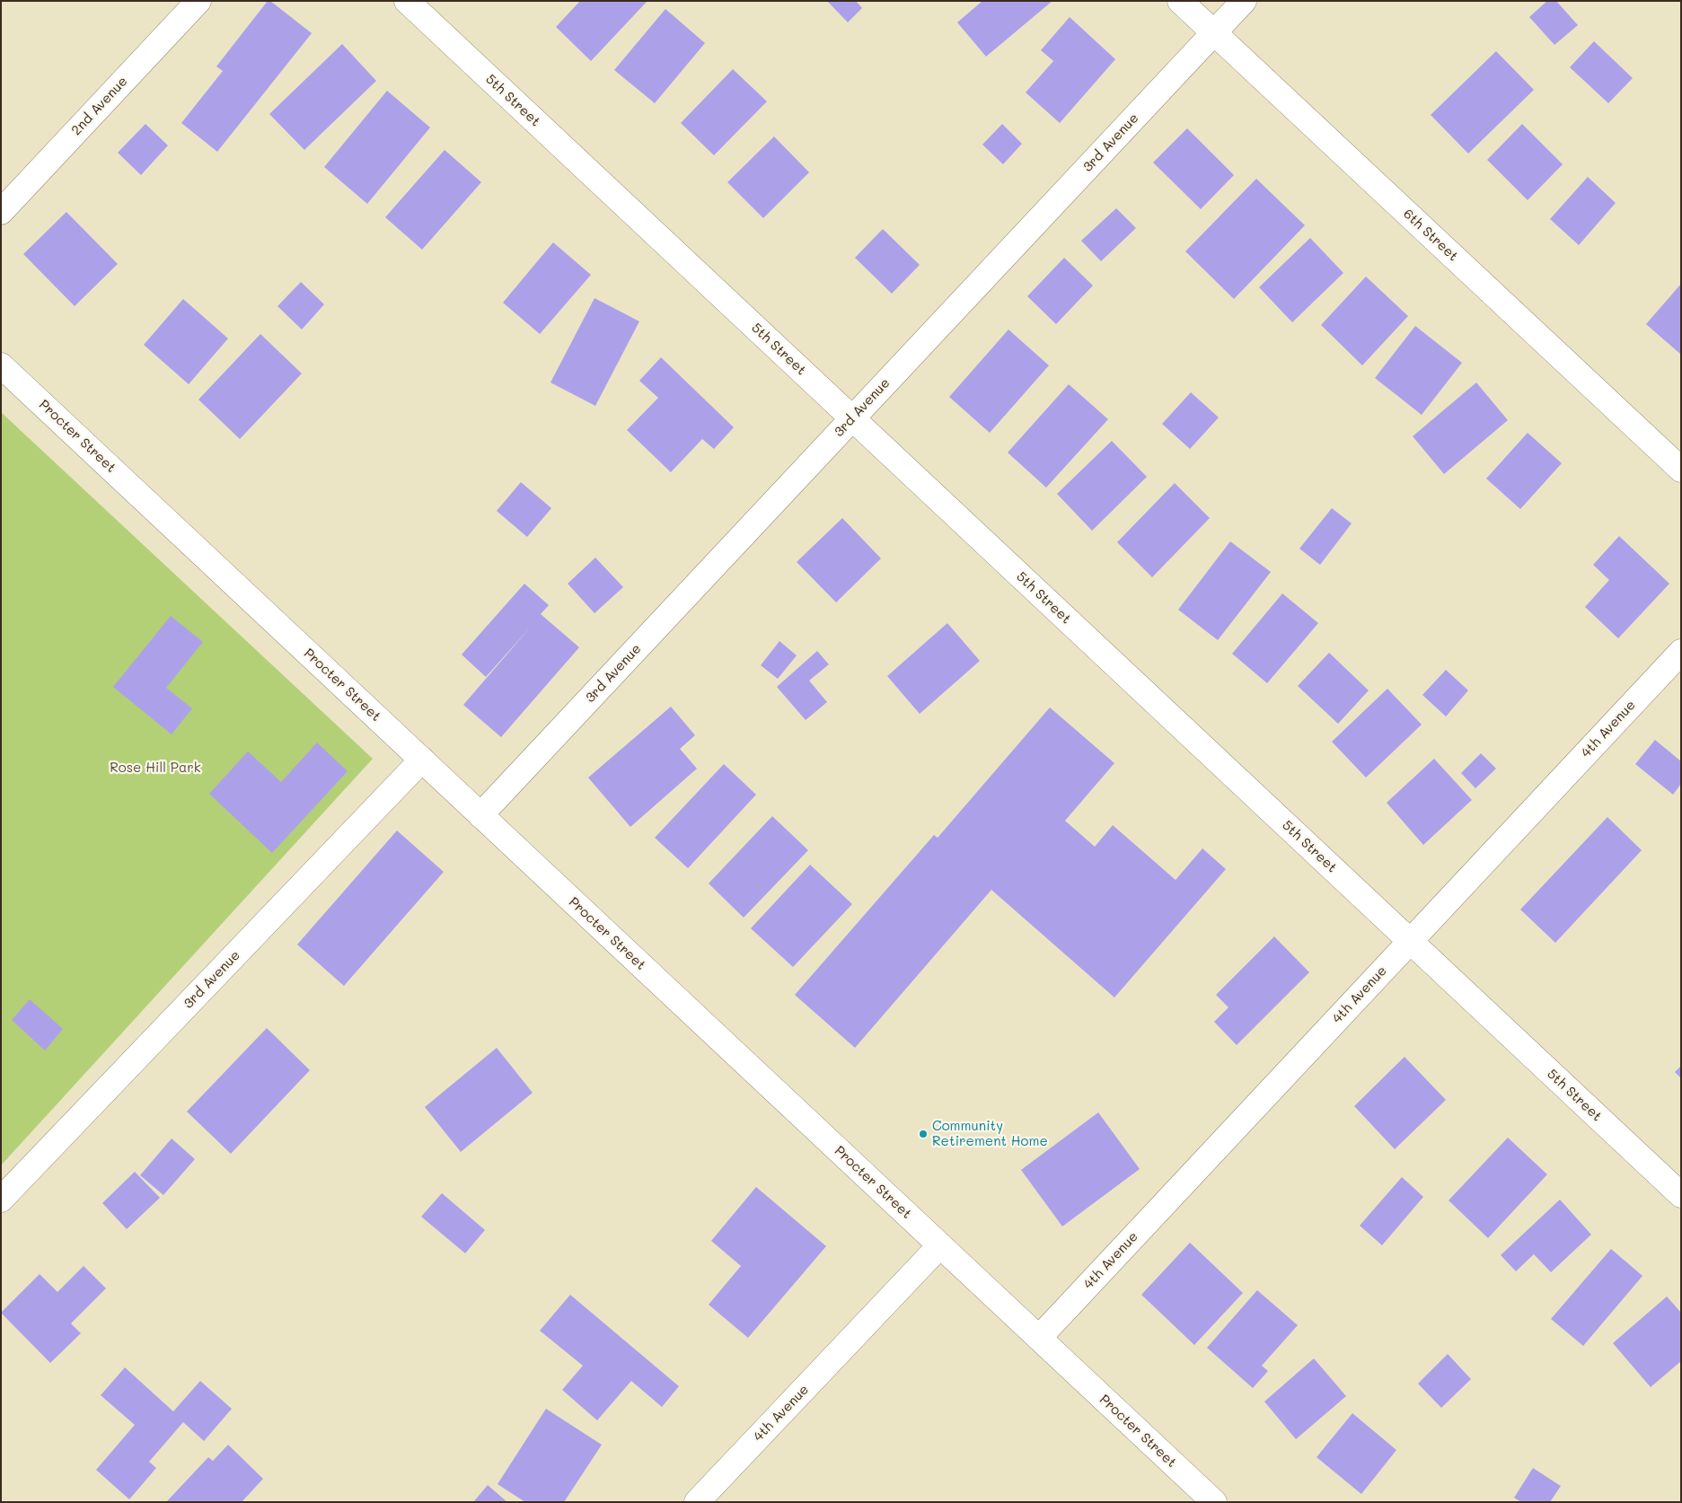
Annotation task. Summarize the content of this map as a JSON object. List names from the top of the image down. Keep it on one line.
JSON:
{"streets":{"street":["5th Street","2nd Avenue","3rd Avenue","6th Street","Procter Street","4th Avenue"]},"crossings":[["5th Street","3rd Avenue"],["5th Street","4th Avenue"],["3rd Avenue","6th Street"],["3rd Avenue","Procter Street"],["Procter Street","4th Avenue"]],"parks":["Rose Hill Park"],"places":["Community Retirement Home"]}
